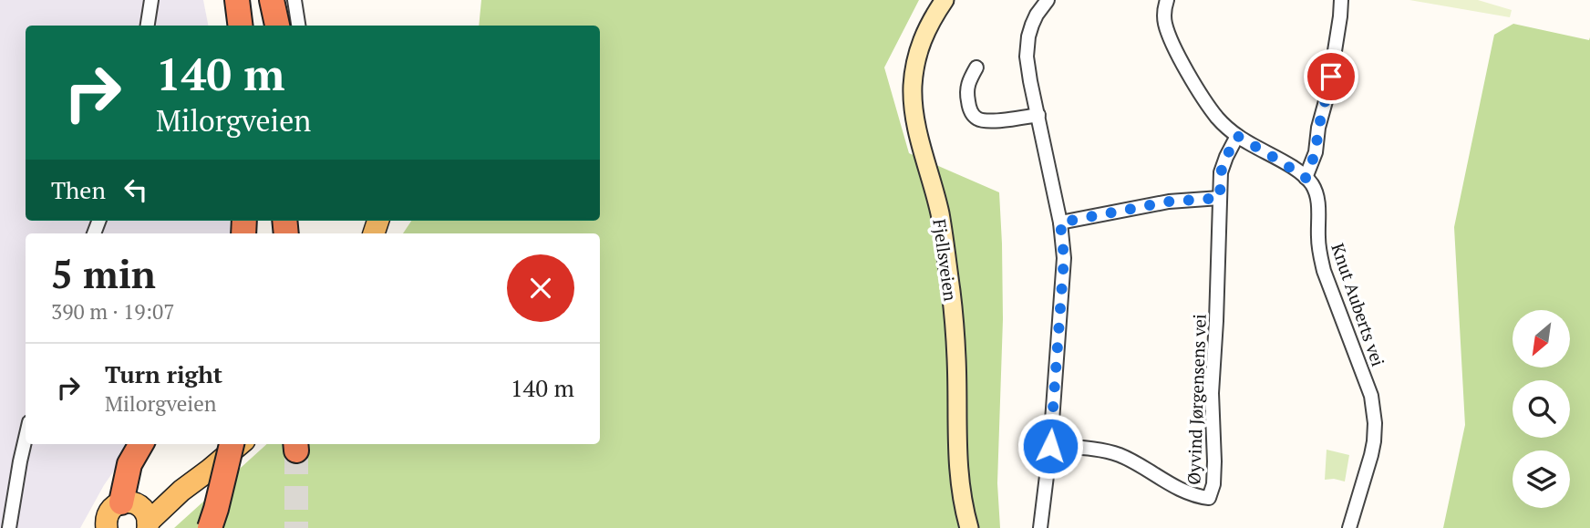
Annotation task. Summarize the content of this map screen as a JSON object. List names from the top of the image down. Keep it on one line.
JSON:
{"streets":{"main road":["Fjellsveien"],"street":["Knut Auberts vei","Øyvind Jørgensens vei"]},"north":"bottom left","page":{"turn":["140 m","Milorgveien"],"then":"Then","heading":["5 min","390 m · 19:07"],"list":[{"name":"Turn right","note":"Milorgveien","value":"140 m"}]}}
